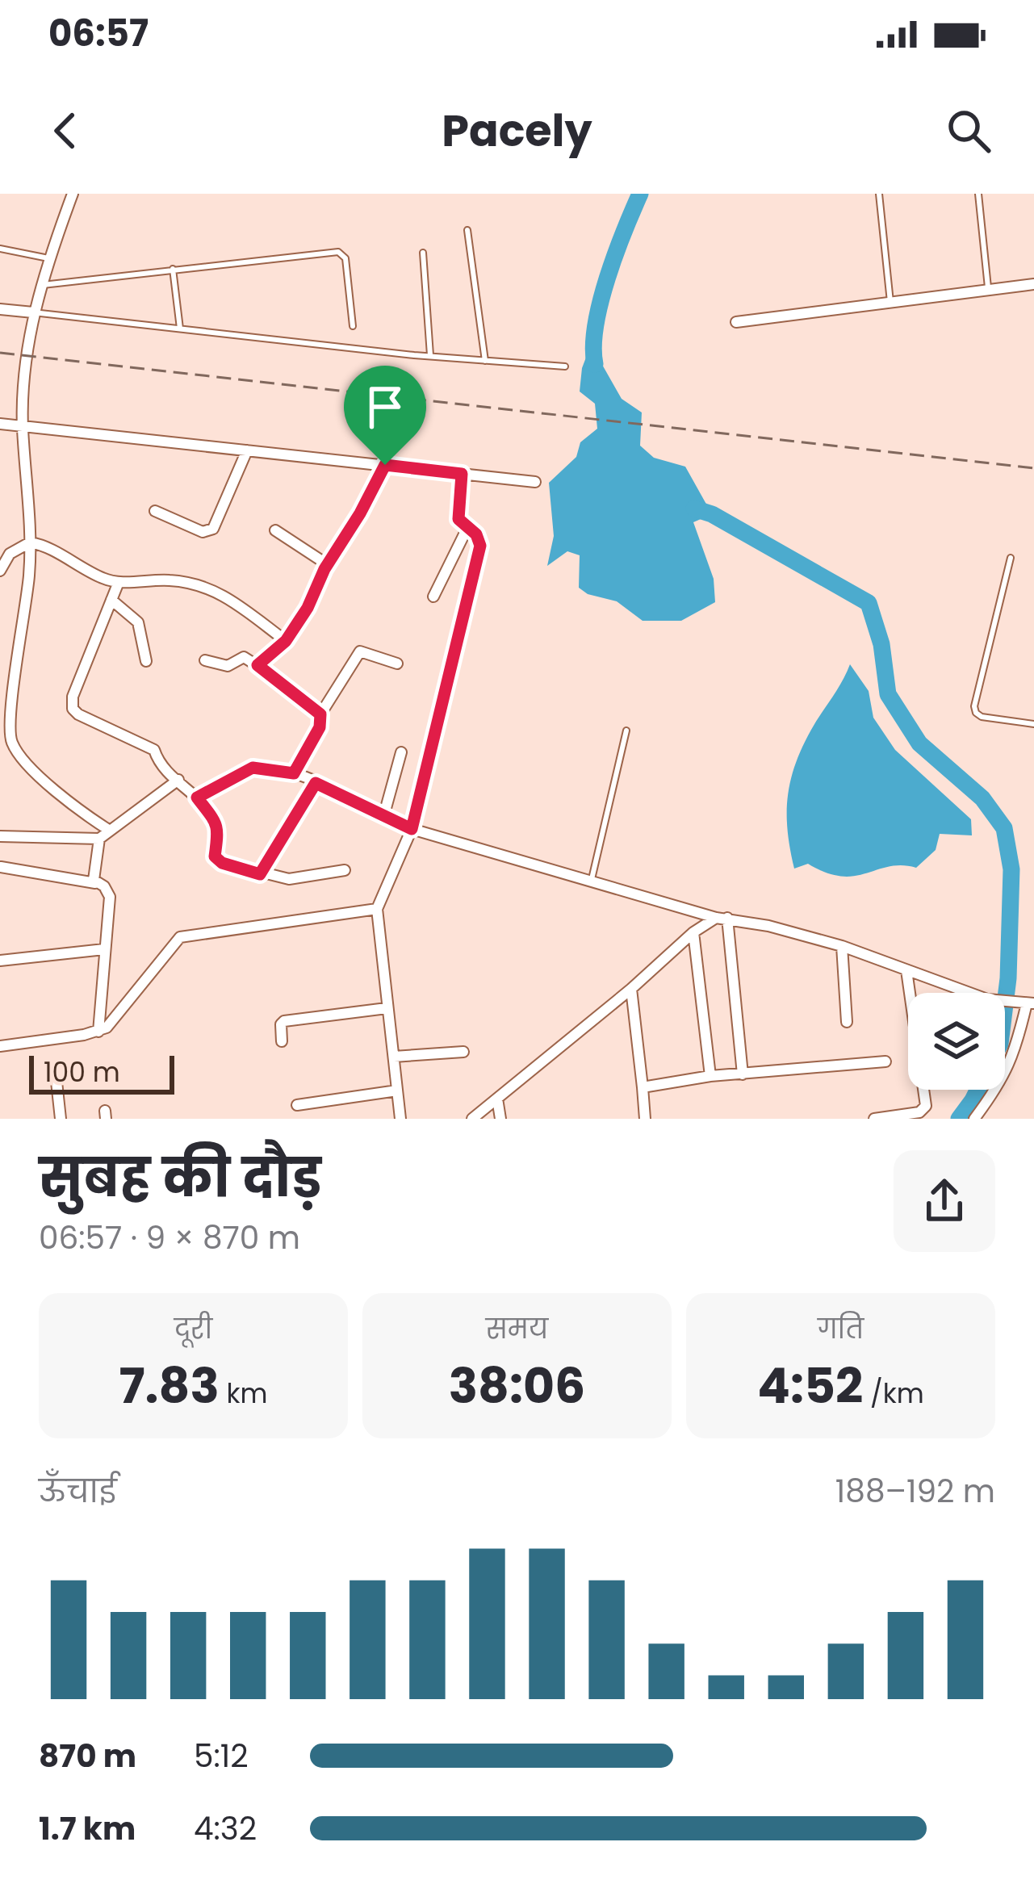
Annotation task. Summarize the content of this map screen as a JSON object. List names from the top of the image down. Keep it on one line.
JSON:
{"scale_bar":"100 m","page":{"status":"06:57","header":"Pacely","scale":"100 m","heading":["सुबह की दौड़","06:57 · 9 × 870 m"],"stats":[["दूरी","7.83 km"],["समय","38:06"],["गति","4:52 /km"]],"chart":["ऊँचाई","188–192 m"],"list":[{"name":"870 m","note":"5:12"},{"name":"1.7 km","note":"4:32"}]}}
